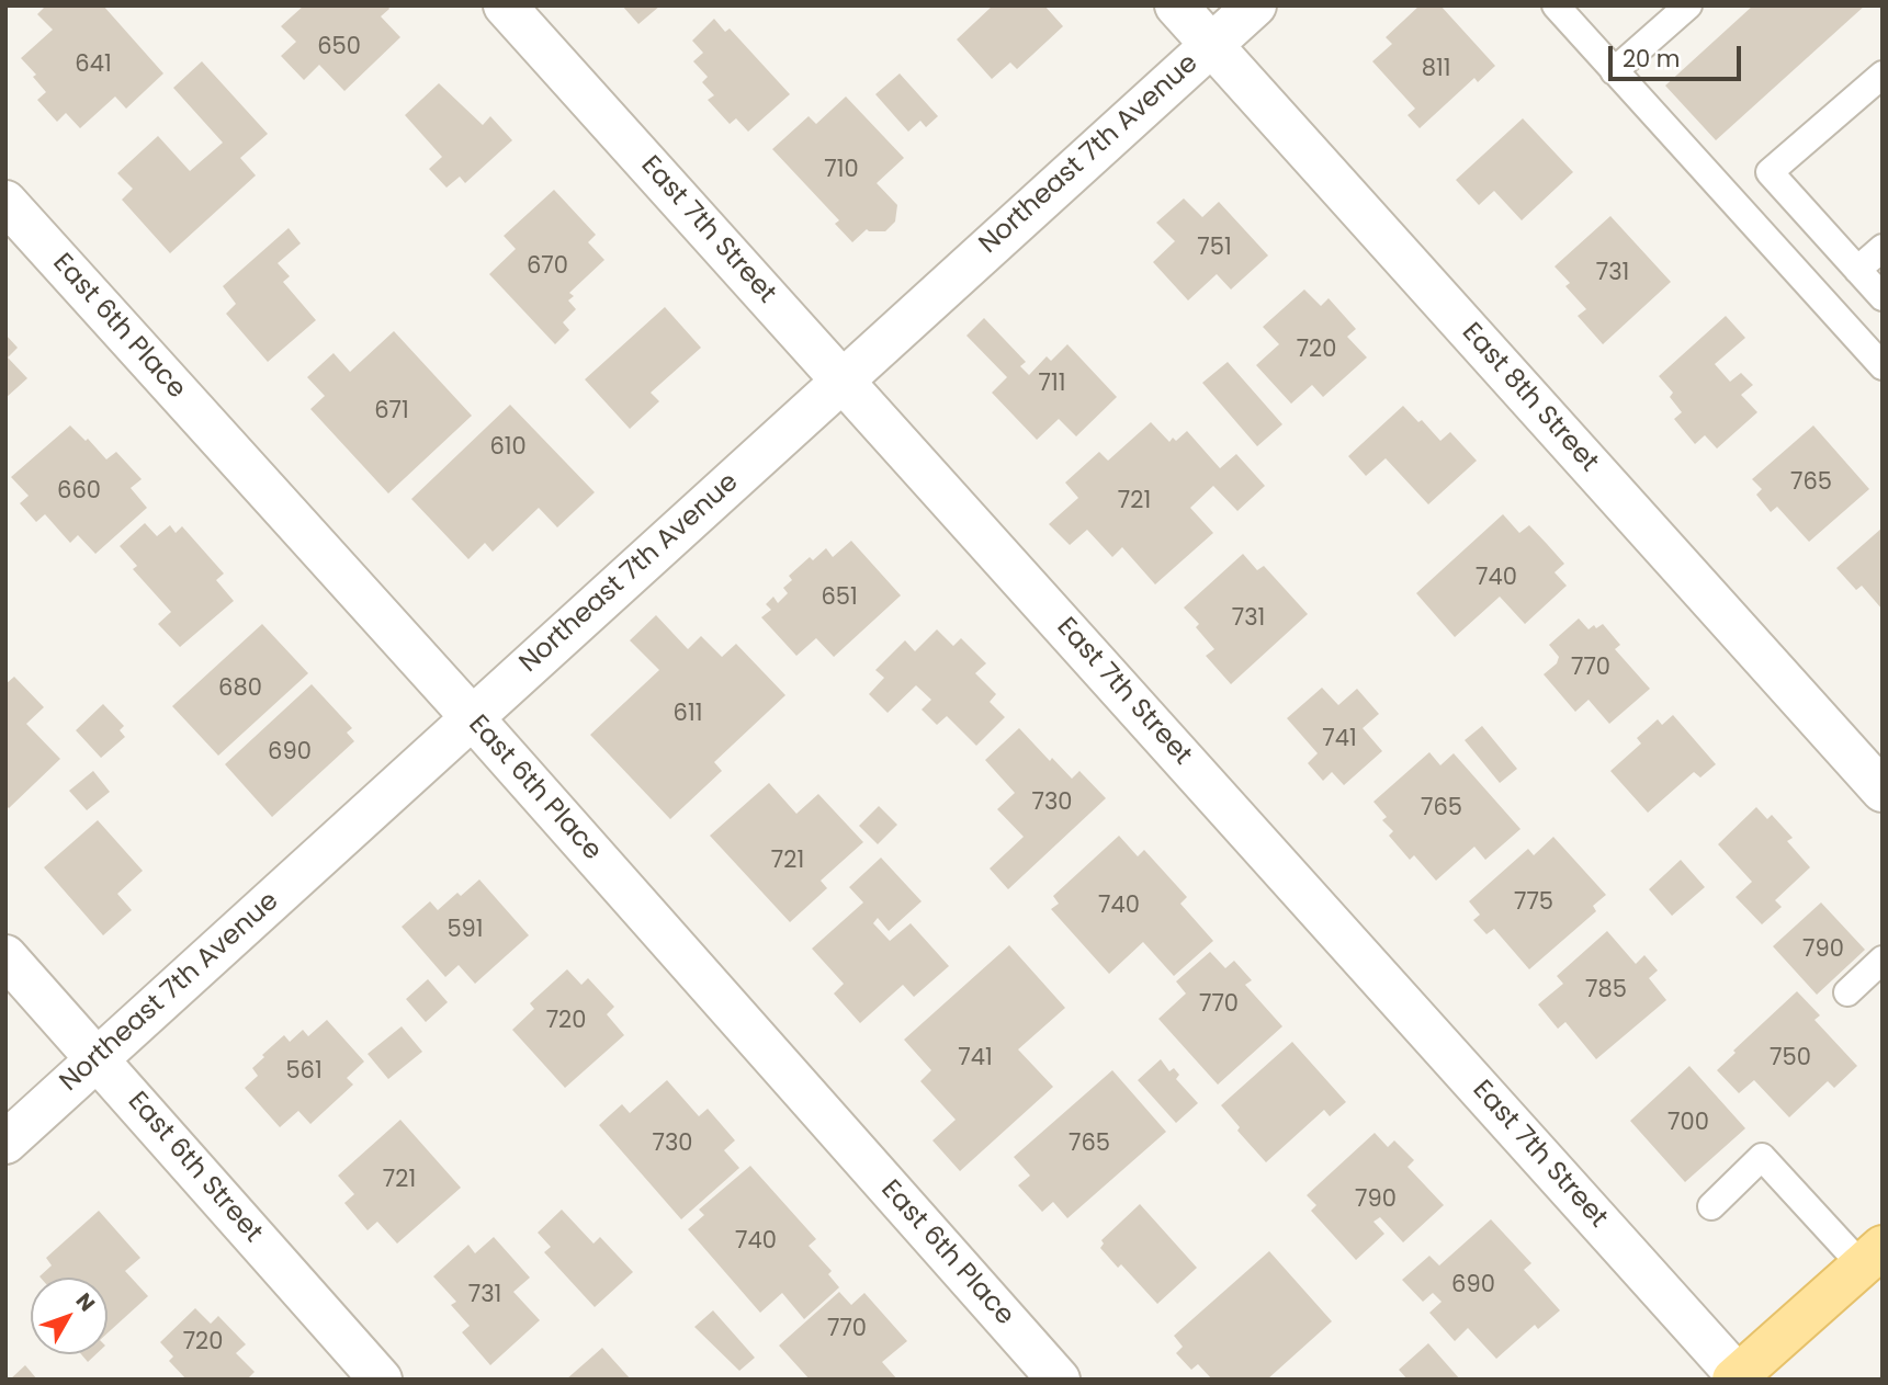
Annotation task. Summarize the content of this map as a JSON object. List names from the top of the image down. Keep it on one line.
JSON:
{"streets":{"street":["Northeast 7th Avenue","East 7th Street","East 6th Place","East 8th Street","East 6th Street"]},"crossings":[["Northeast 7th Avenue","East 7th Street"],["Northeast 7th Avenue","East 6th Place"],["Northeast 7th Avenue","East 8th Street"],["Northeast 7th Avenue","East 6th Street"]],"house_numbers":["650","641","811","710","751","670","731","720","711","671","610","765","660","721","740","651","731","770","680","611","741","690","730","765","721","775","740","591","790","785","770","720","741","750","561","700","730","765","721","790","740","690","731","770","720"],"scale_bar":"20 m","north":"top right"}
